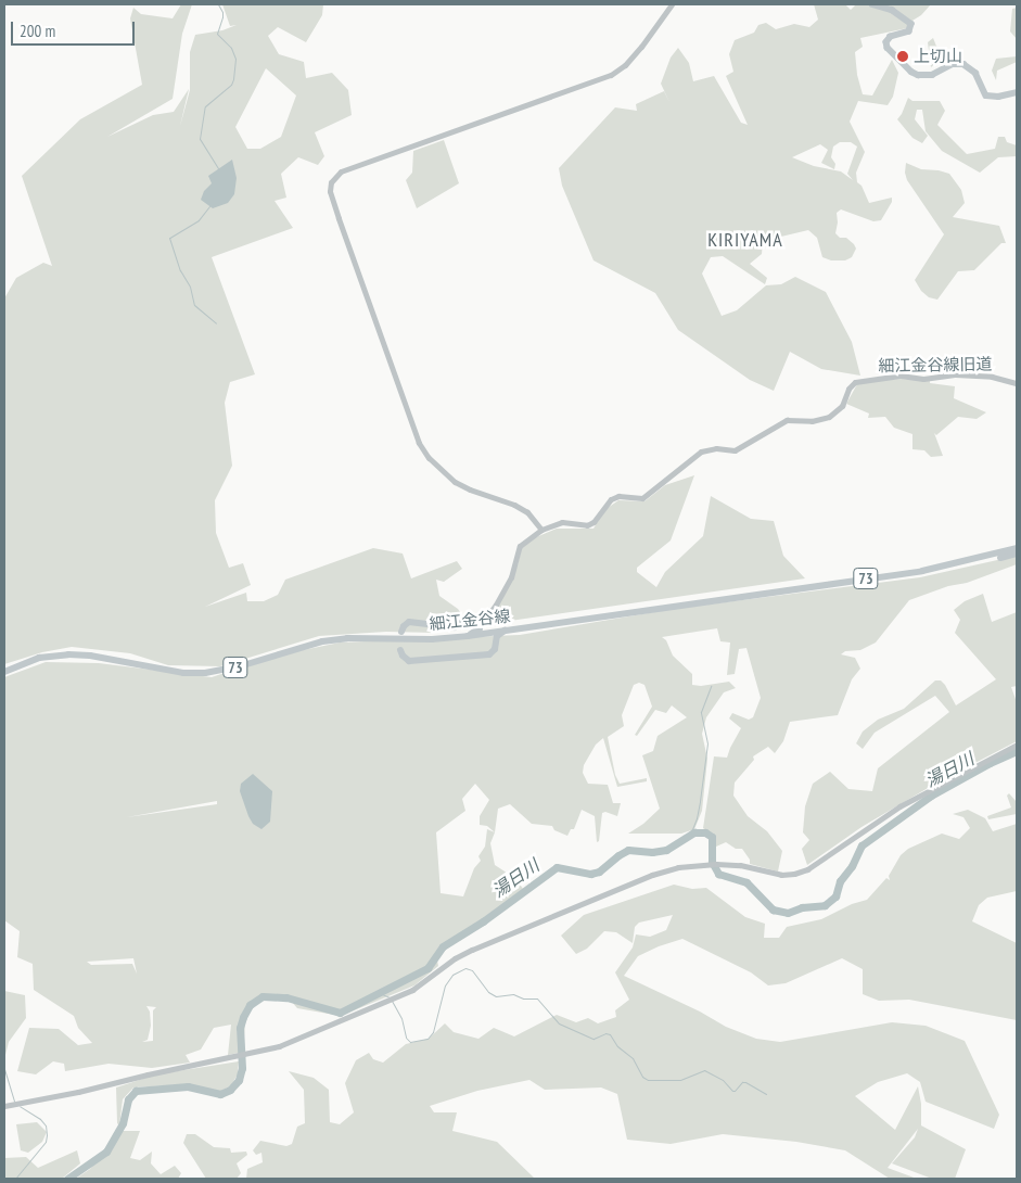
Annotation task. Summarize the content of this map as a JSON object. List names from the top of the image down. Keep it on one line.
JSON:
{"streets":{"main road":["73","細江金谷線"],"street":["細江金谷線旧道"]},"districts":["KIRIYAMA"],"water":["湯日川"],"places":["上切山"],"scale_bar":"200 m"}
